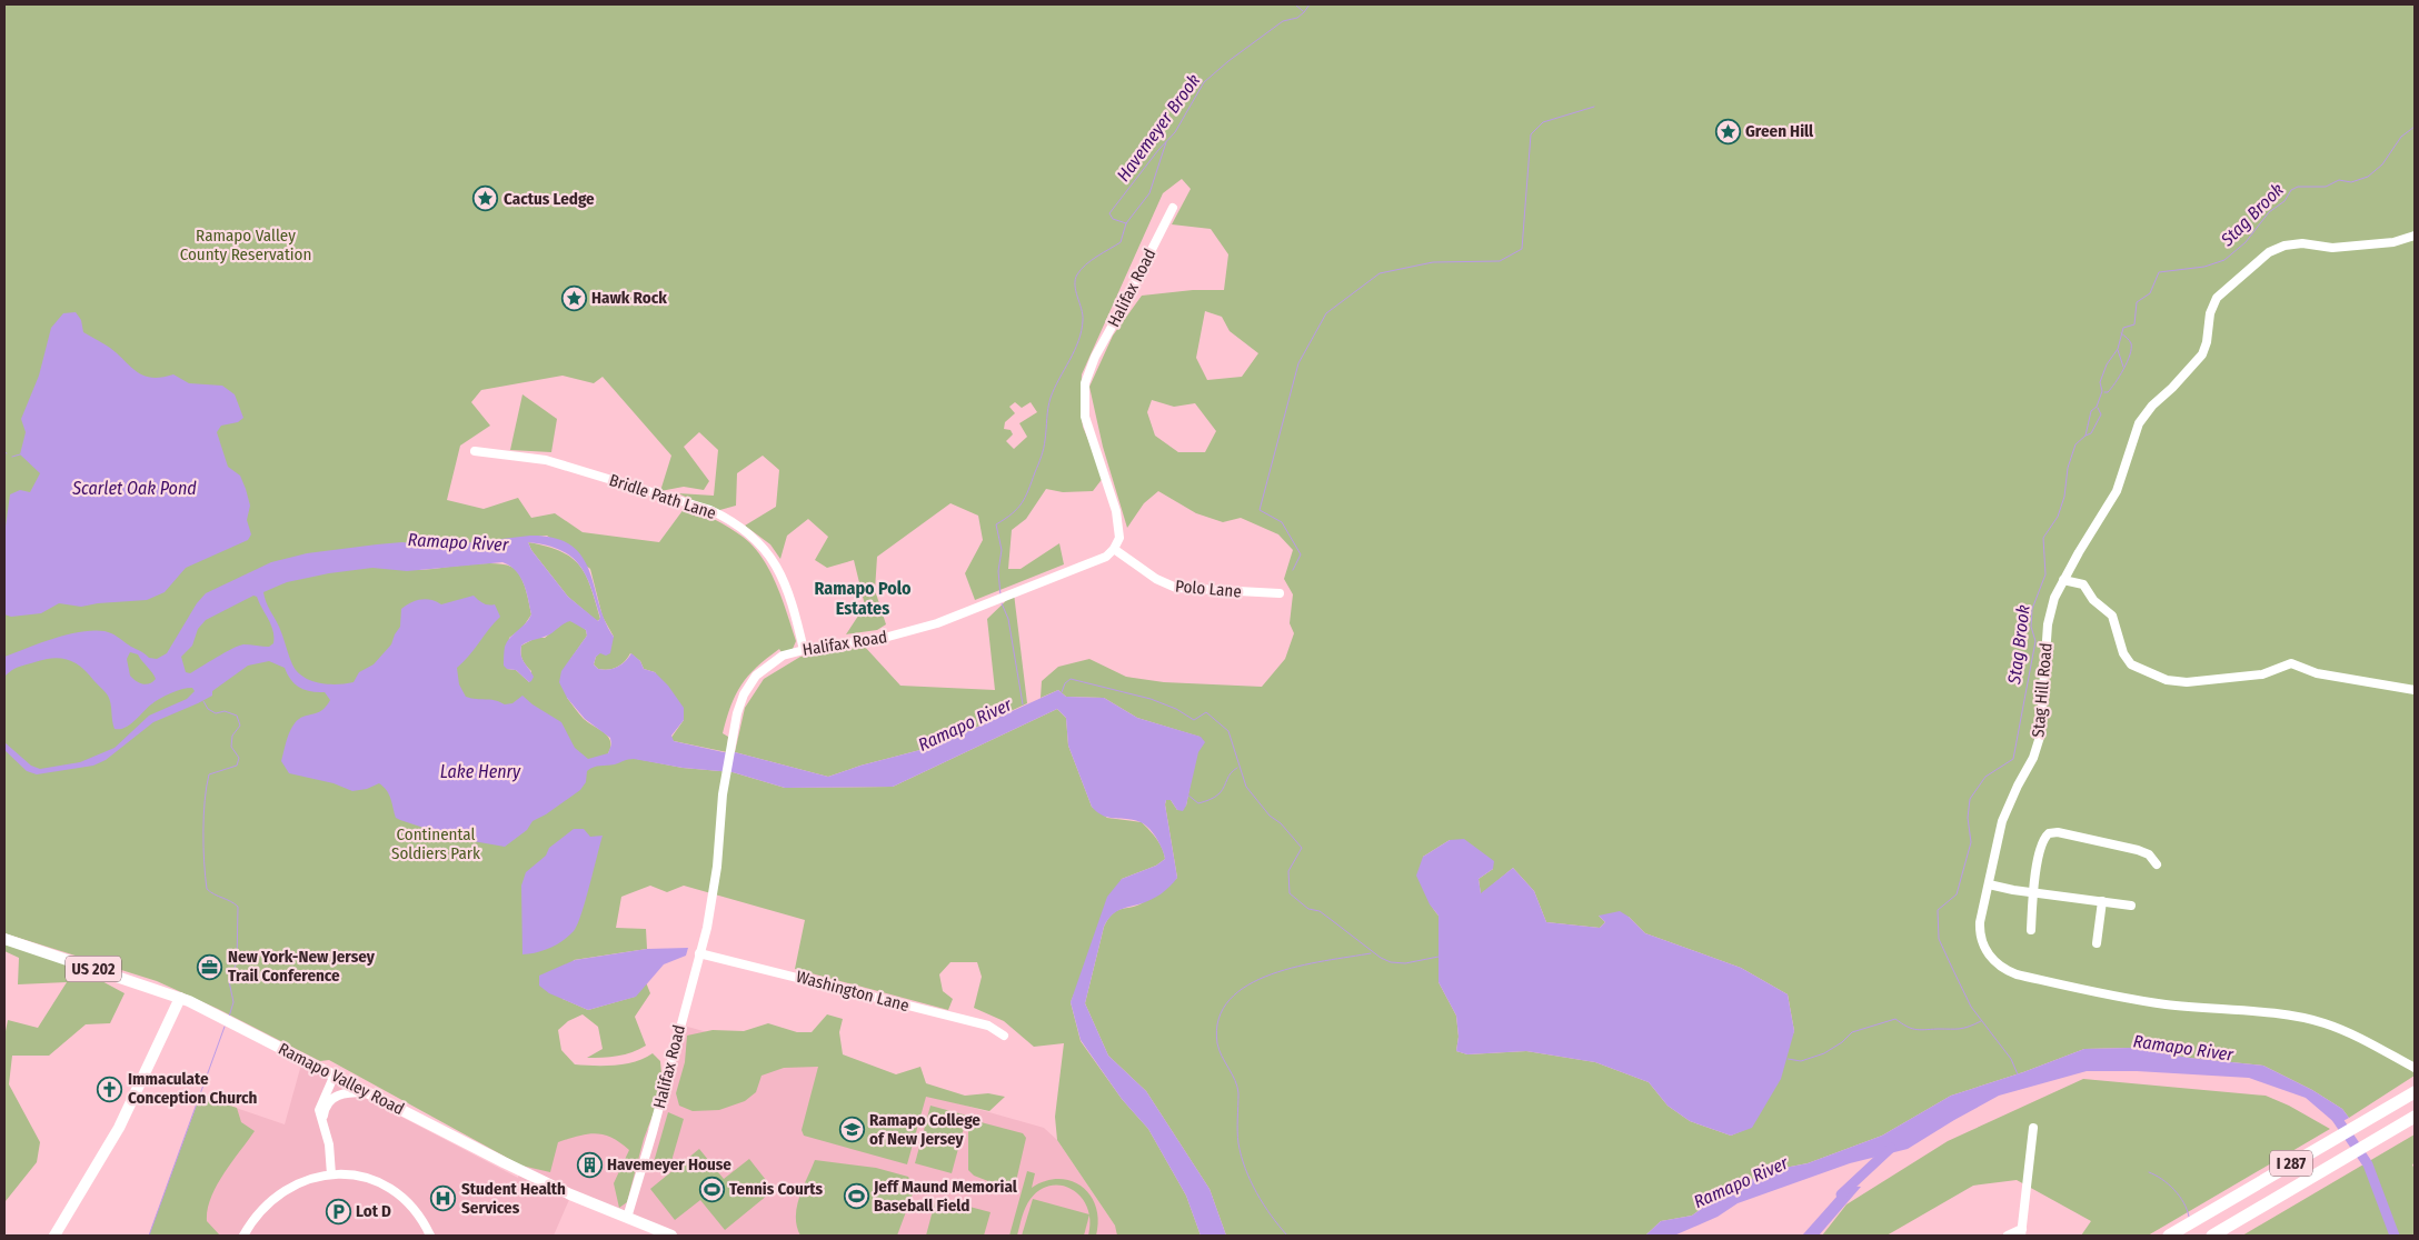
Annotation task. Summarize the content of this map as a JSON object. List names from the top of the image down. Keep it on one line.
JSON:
{"streets":{"highway":["I 287"],"main road":["US 202","Ramapo Valley Road"],"street":["Halifax Road","Bridle Path Lane","Polo Lane","Stag Hill Road","Washington Lane"]},"crossings":[["Halifax Road","Bridle Path Lane"],["Halifax Road","Polo Lane"],["Halifax Road","Washington Lane"],["Halifax Road","Ramapo Valley Road"]],"districts":["Ramapo Polo Estates"],"water":["Havemeyer Brook","Stag Brook","Scarlet Oak Pond","Ramapo River","Lake Henry"],"parks":["Ramapo Valley County Reservation","Continental Soldiers Park"],"places":{"place":["Green Hill","Cactus Ledge","Hawk Rock"],"office":["New York-New Jersey Trail Conference"],"church":["Immaculate Conception Church"],"school or university":["Ramapo College of New Jersey"],"building":["Havemeyer House"],"sports":["Tennis Courts","Jeff Maund Memorial Baseball Field"],"hospital":["Student Health Services"],"parking":["Lot D"]}}
